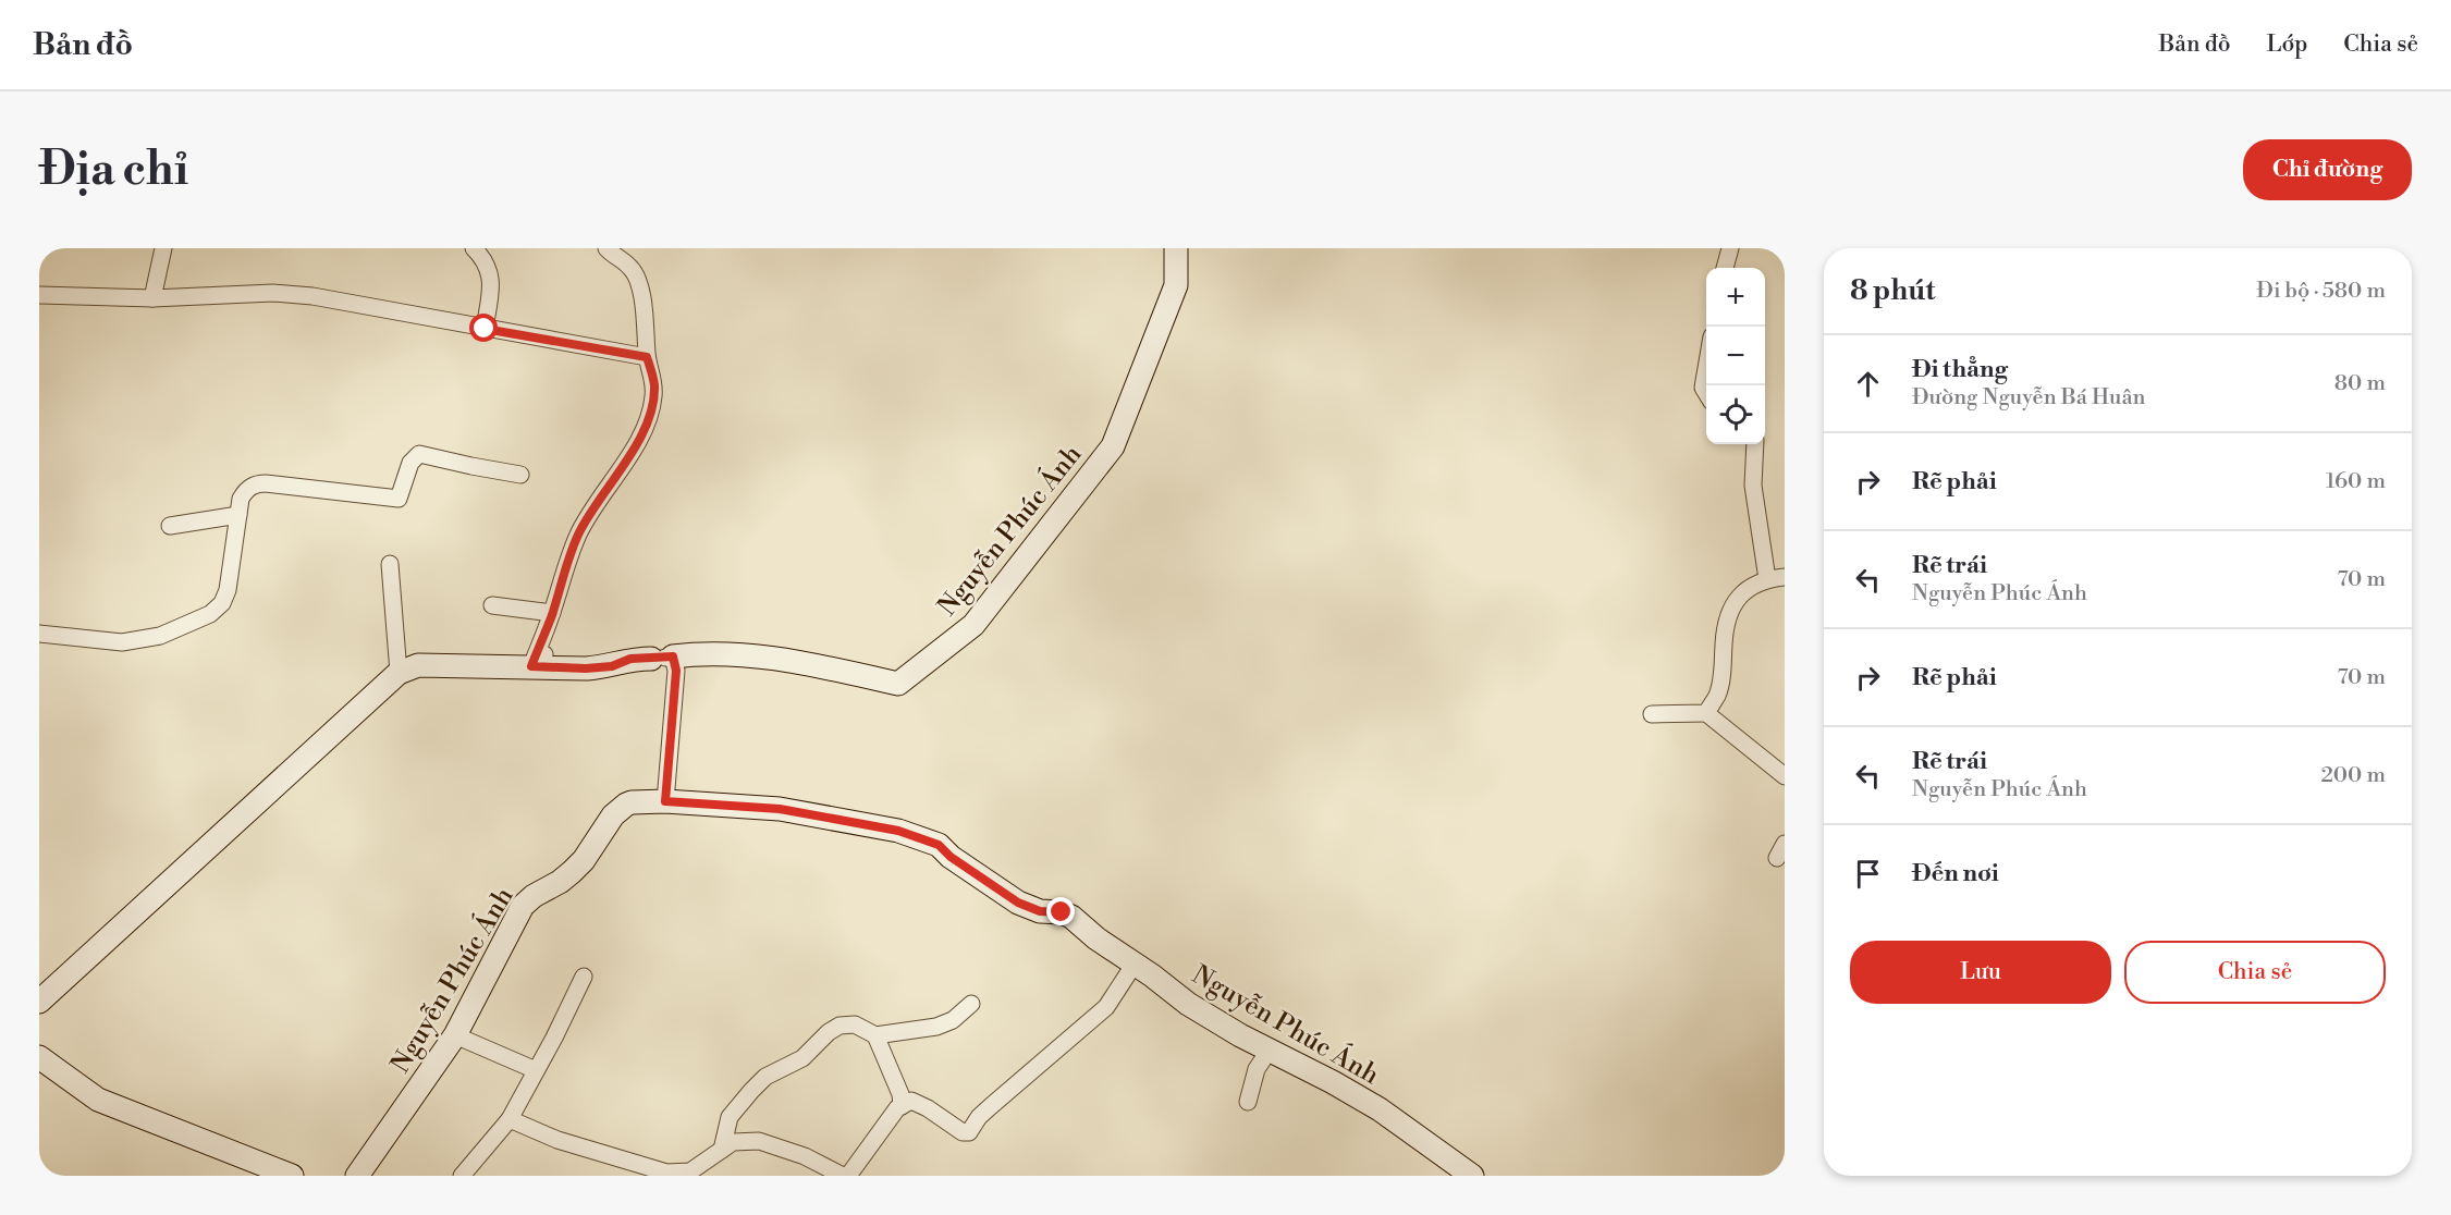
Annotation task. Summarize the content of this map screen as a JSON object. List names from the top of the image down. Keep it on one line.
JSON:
{"streets":{"street":["Nguyễn Phúc Ánh"]},"page":{"header":"Bản đồ","nav":["Bản đồ","Lớp","Chia sẻ"],"buttons":["Chỉ đường",["Lưu","Chia sẻ"]],"title":"Địa chỉ","heading":["8 phút","Đi bộ · 580 m"],"map_buttons":["+","−"],"list":[["Đi thẳng","Đường Nguyễn Bá Huân","80 m"],["Rẽ phải","160 m"],["Rẽ trái","Nguyễn Phúc Ánh","70 m"],["Rẽ phải","70 m"],["Rẽ trái","Nguyễn Phúc Ánh","200 m"],"Đến nơi"]}}
